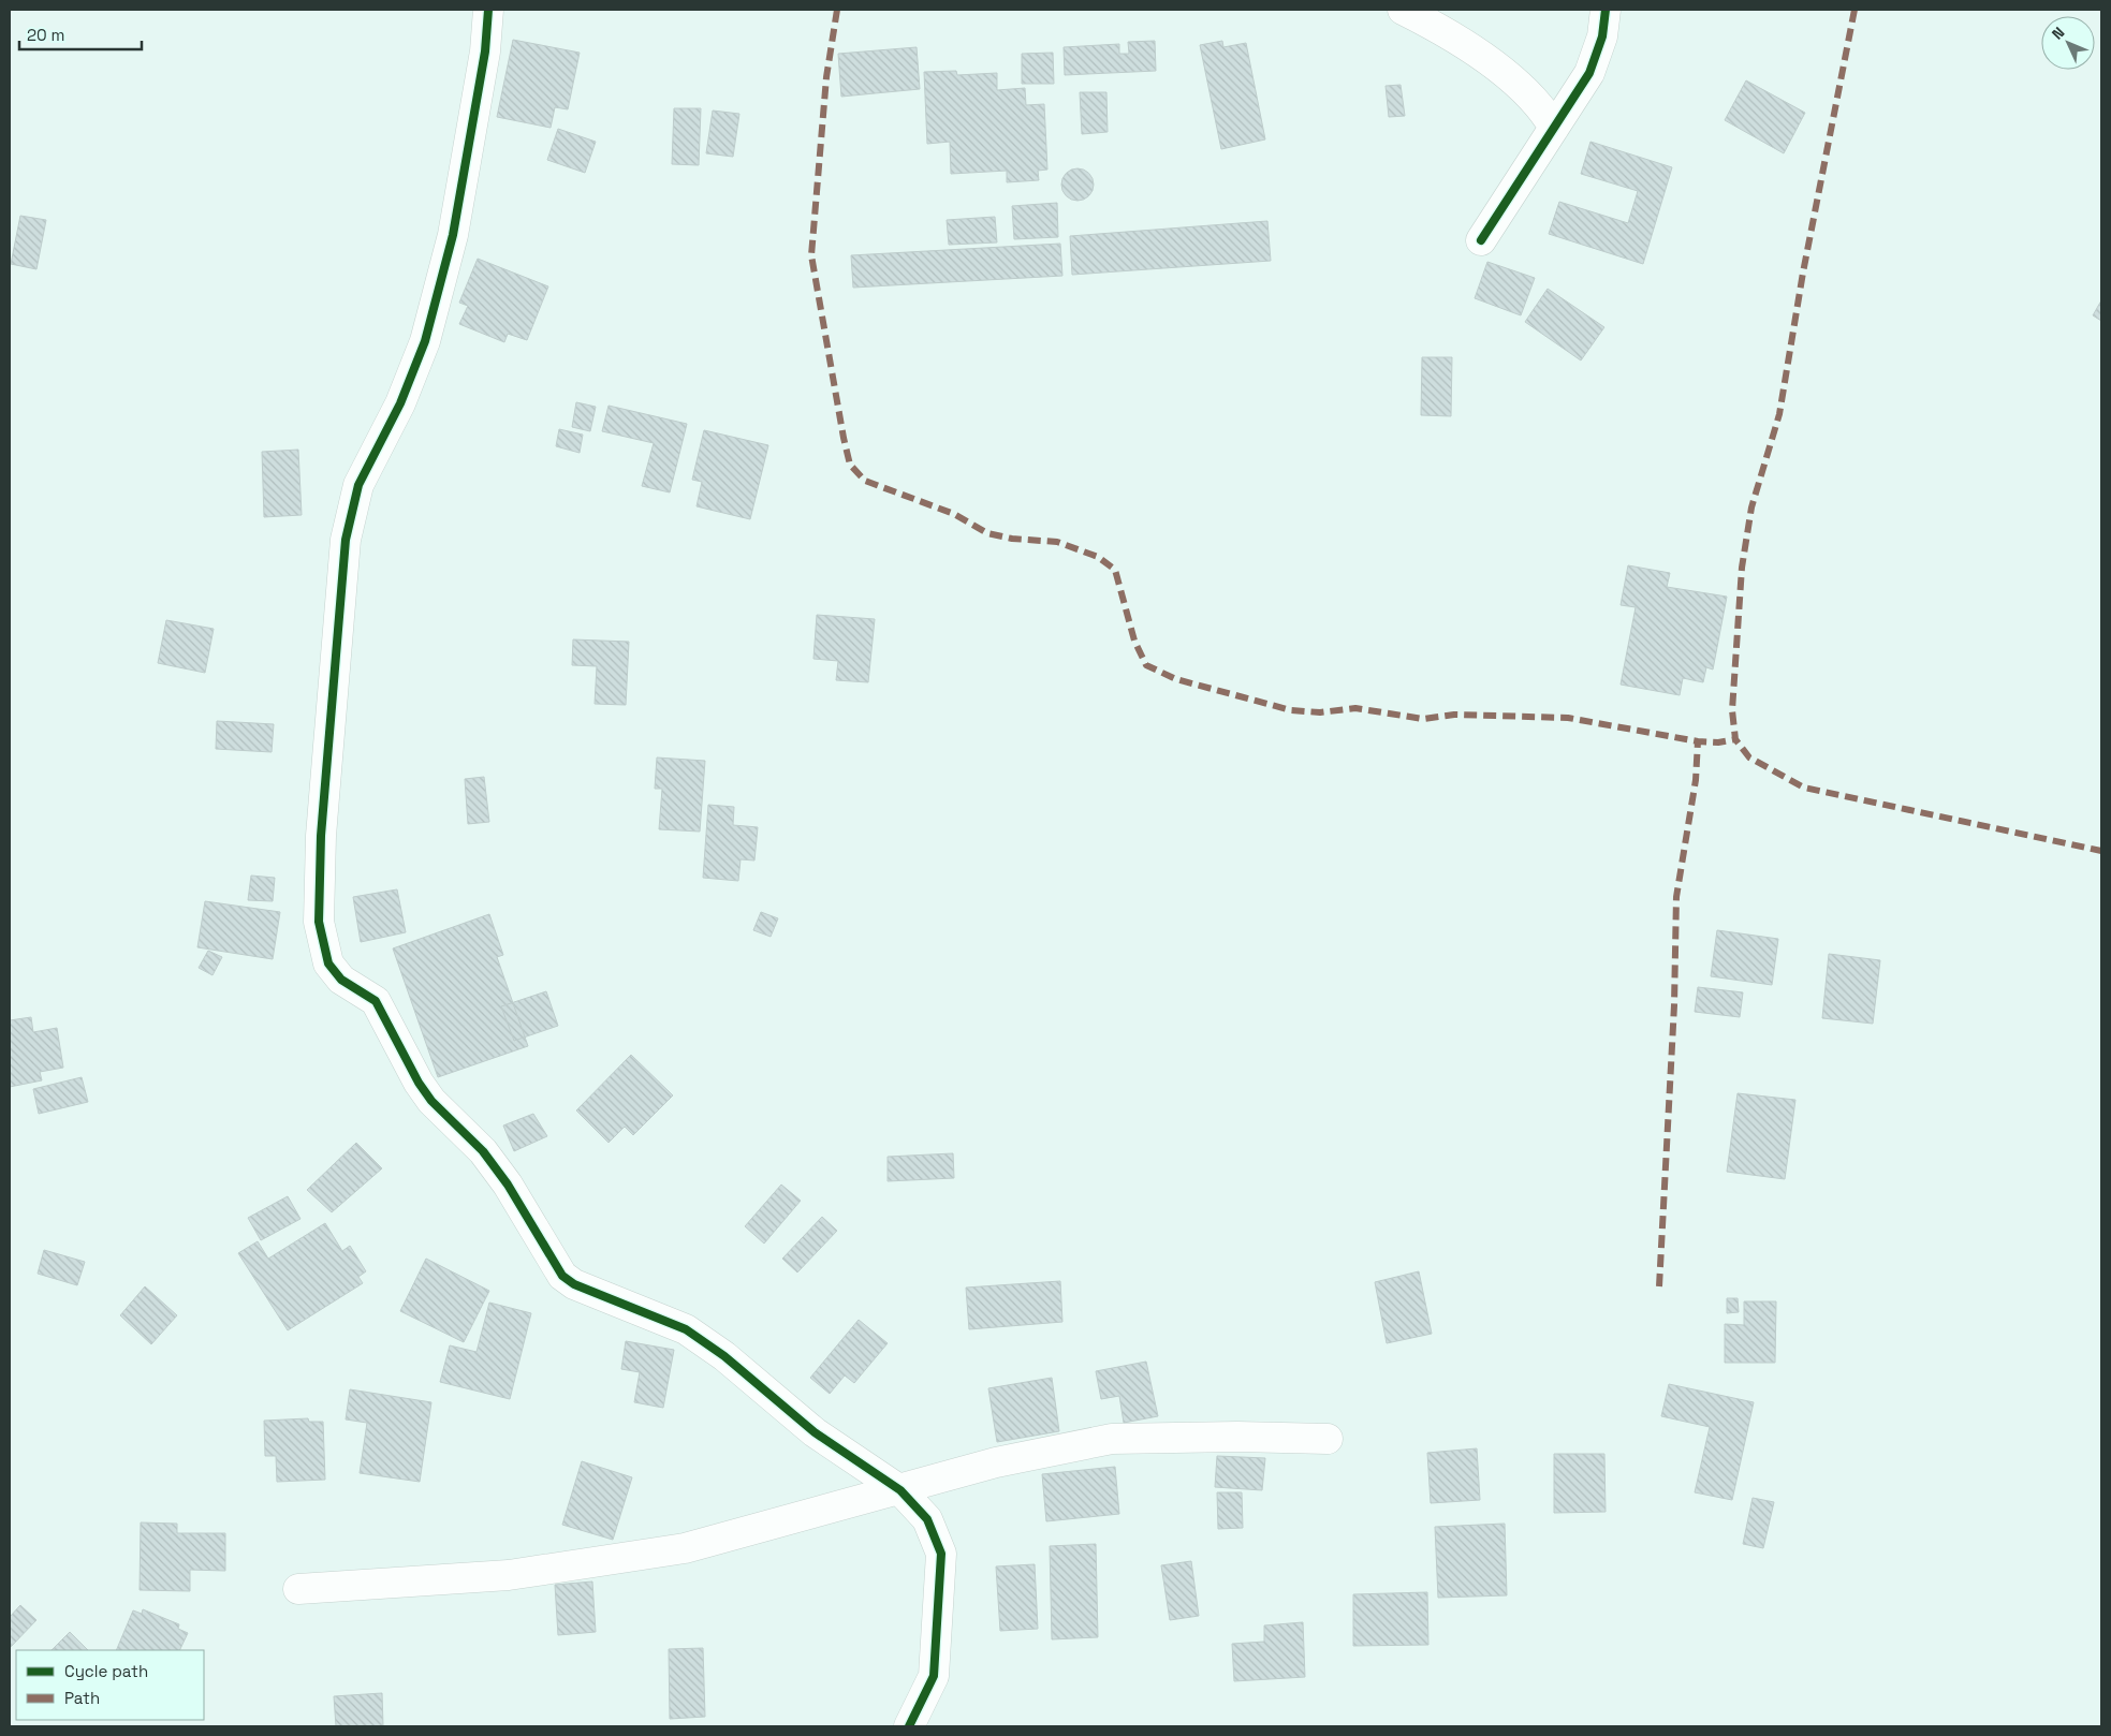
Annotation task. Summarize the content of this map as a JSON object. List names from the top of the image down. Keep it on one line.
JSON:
{"legend":["Cycle path","Path"],"scale_bar":"20 m","north":"top left"}
